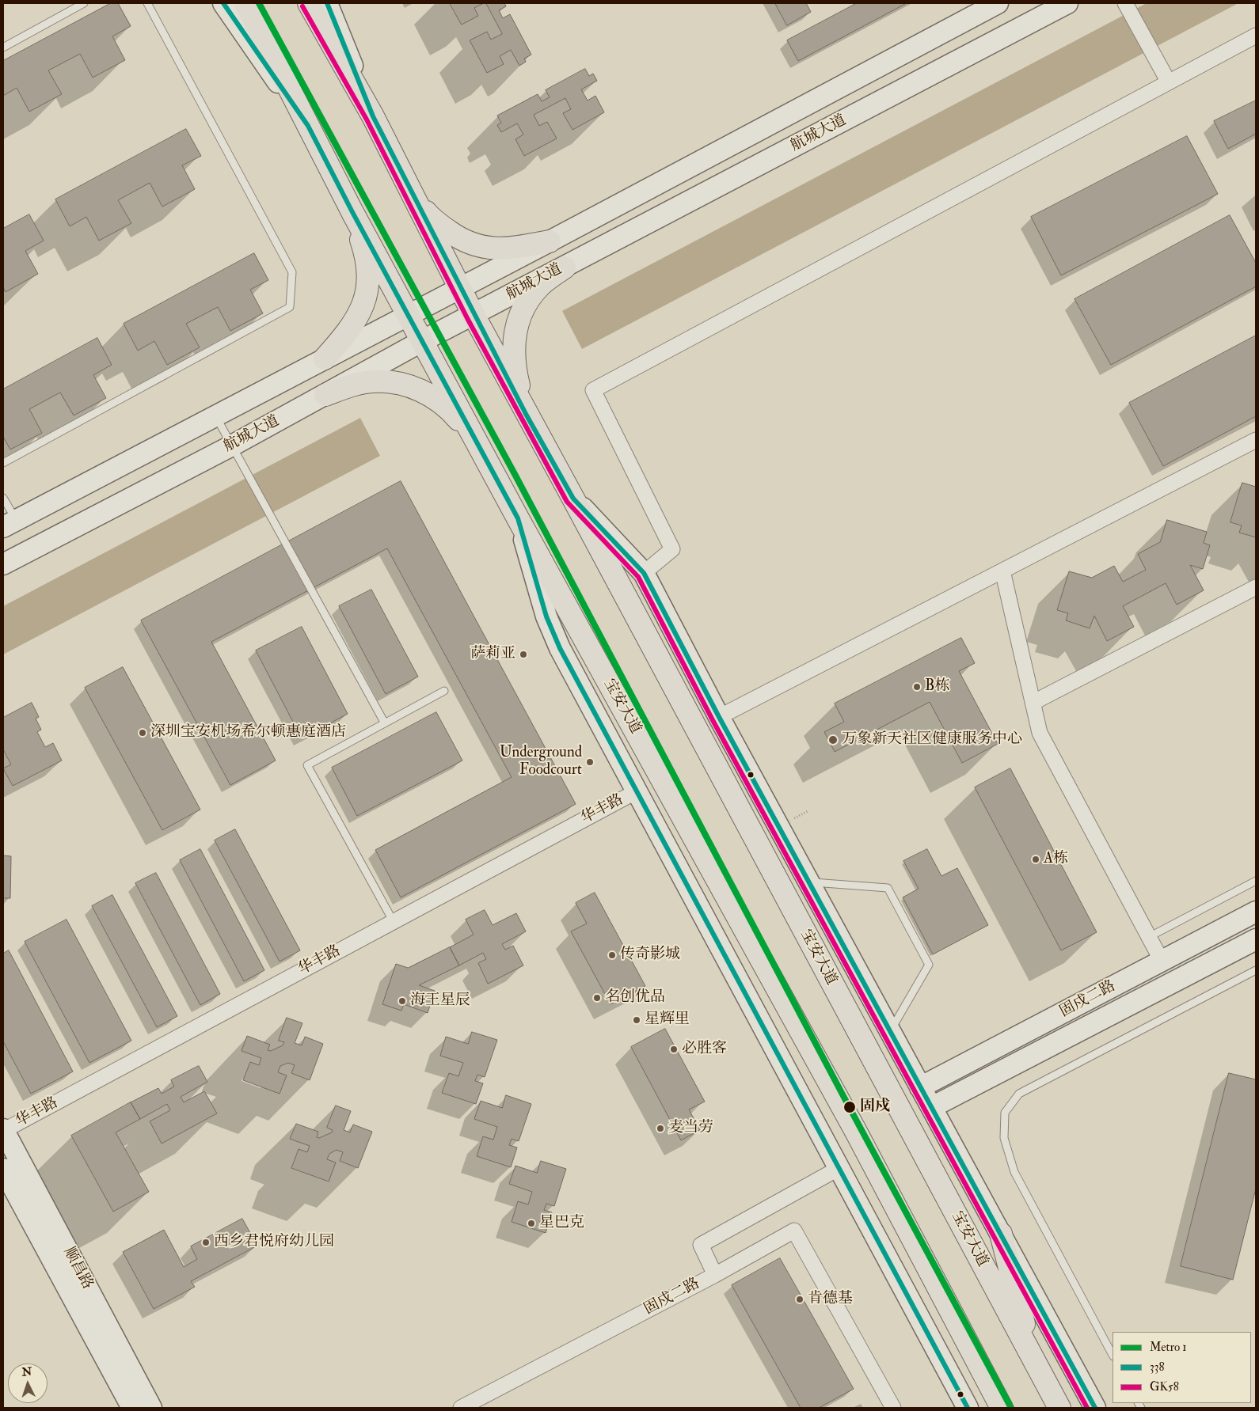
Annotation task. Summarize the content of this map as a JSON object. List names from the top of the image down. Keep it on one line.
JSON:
{"streets":{"main road":["航城大道","宝安大道","固戍二路","顺昌路"],"street":["华丰路"]},"crossings":[["航城大道","宝安大道"],["华丰路","顺昌路"]],"places":["萨莉亚","B栋","深圳宝安机场希尔顿惠庭酒店","万象新天社区健康服务中心","Underground Foodcourt","A栋","传奇影城","名创优品","海王星辰","星辉里","必胜客","固戍","麦当劳","星巴克","西乡君悦府幼儿园","肯德基"],"lines":["metro line 1","transit line 338","transit line GK58"],"legend":["Metro 1","338","GK58"],"north":"top"}
